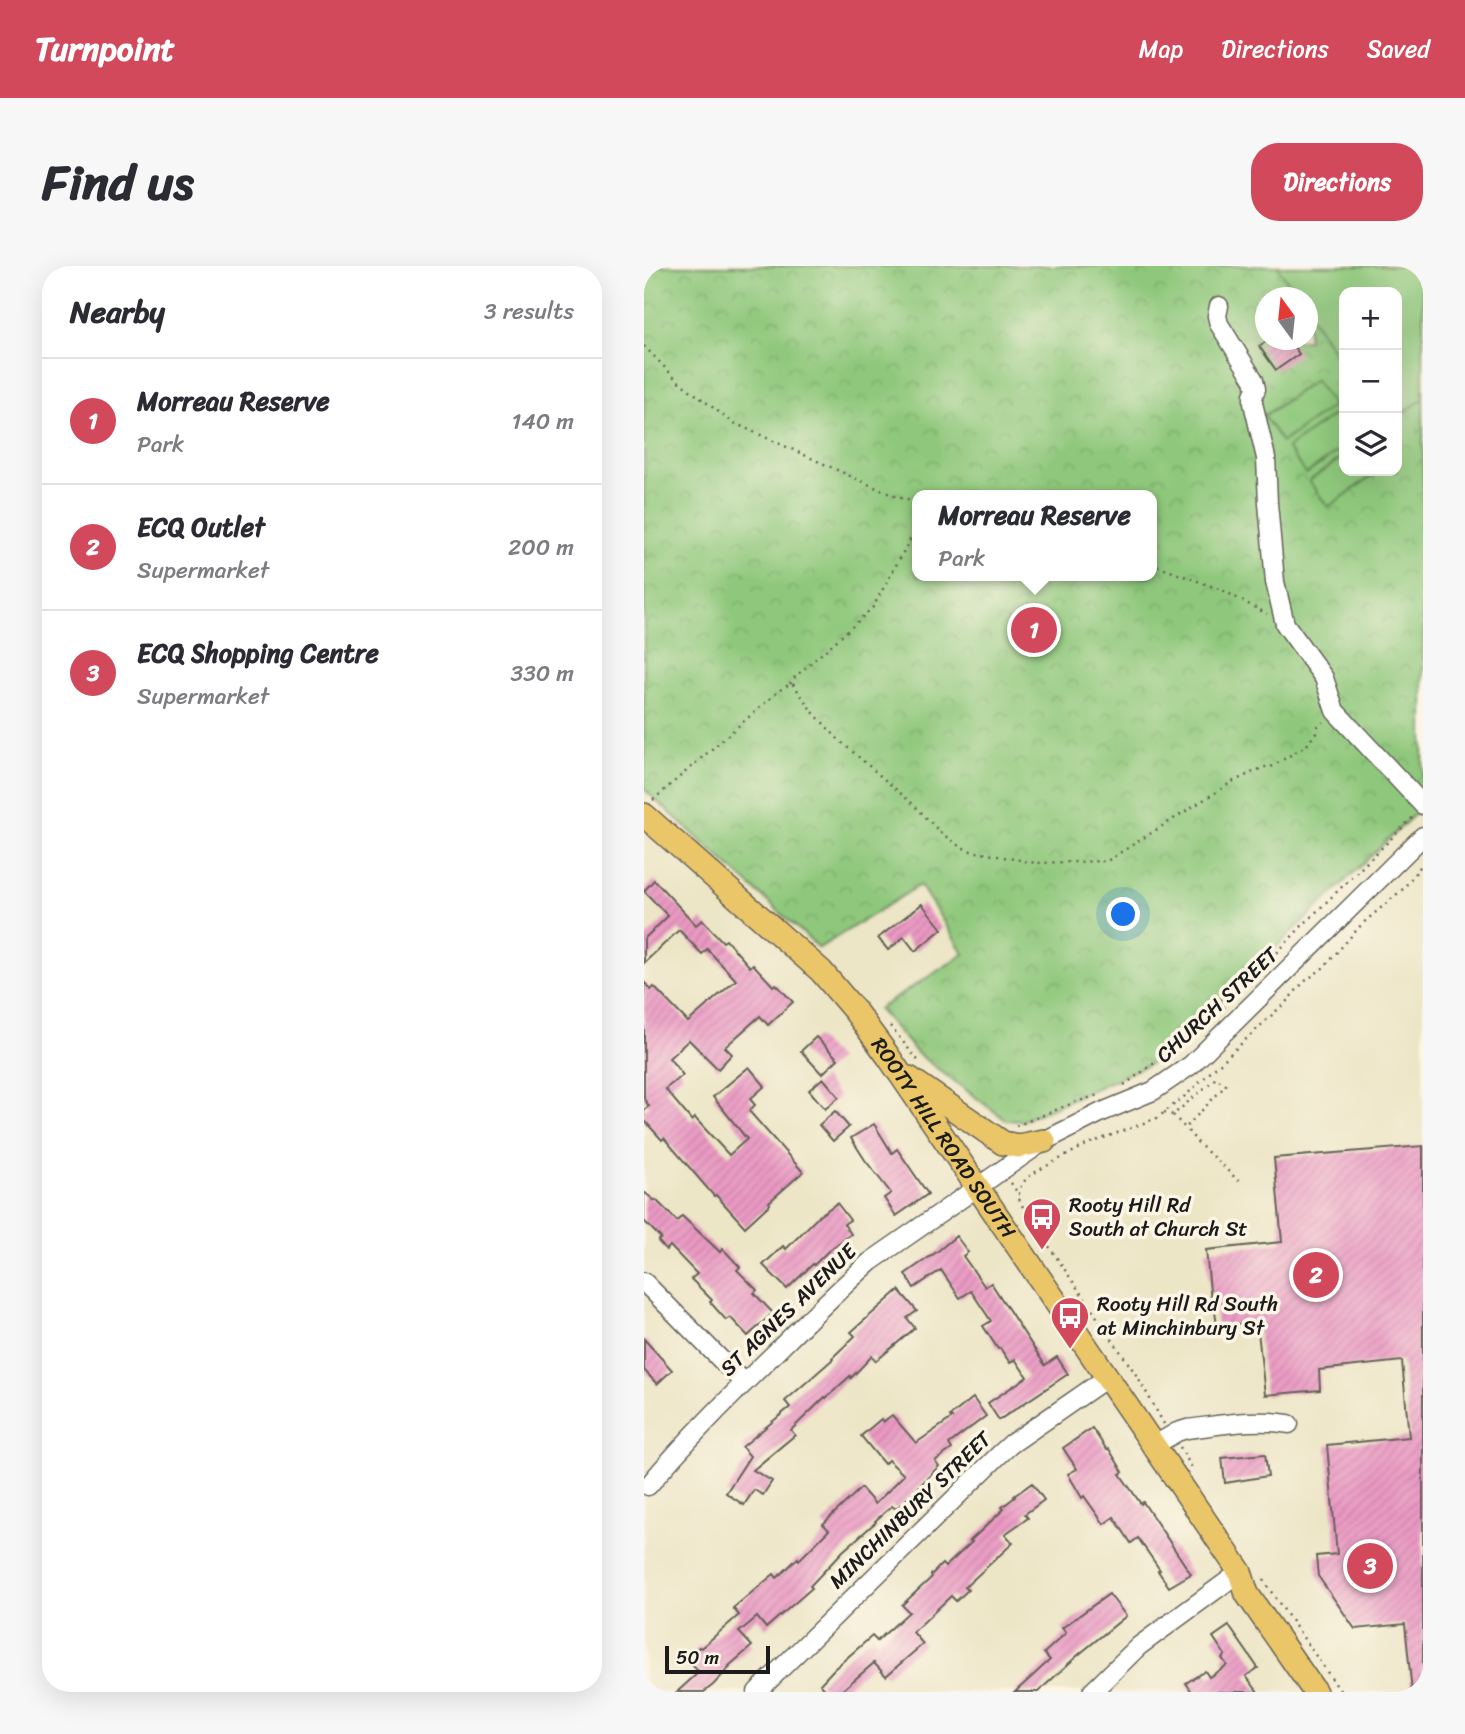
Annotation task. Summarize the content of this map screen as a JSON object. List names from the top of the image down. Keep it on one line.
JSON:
{"streets":{"main road":["ROOTY HILL ROAD SOUTH"],"street":["CHURCH STREET","ST AGNES AVENUE","MINCHINBURY STREET"]},"crossings":[["CHURCH STREET","ROOTY HILL ROAD SOUTH"],["CHURCH STREET","ST AGNES AVENUE"],["ROOTY HILL ROAD SOUTH","ST AGNES AVENUE"],["ROOTY HILL ROAD SOUTH","MINCHINBURY STREET"]],"places":{"bus stop":["Rooty Hill Rd South at Church St","Rooty Hill Rd South at Minchinbury St"]},"scale_bar":"50 m","north":"top","page":{"header":"Turnpoint","nav":["Map","Directions","Saved"],"title":"Find us","buttons":"Directions","heading":["Nearby","3 results"],"map_buttons":["+","−"],"list":[{"mark":"1","name":"Morreau Reserve","note":"Park","value":"140 m"},{"mark":"2","name":"ECQ Outlet","note":"Supermarket","value":"200 m"},{"mark":"3","name":"ECQ Shopping Centre","note":"Supermarket","value":"330 m"}],"popup":["Morreau Reserve","Park"],"pins":["1","2","3"],"scale":"50 m"}}
